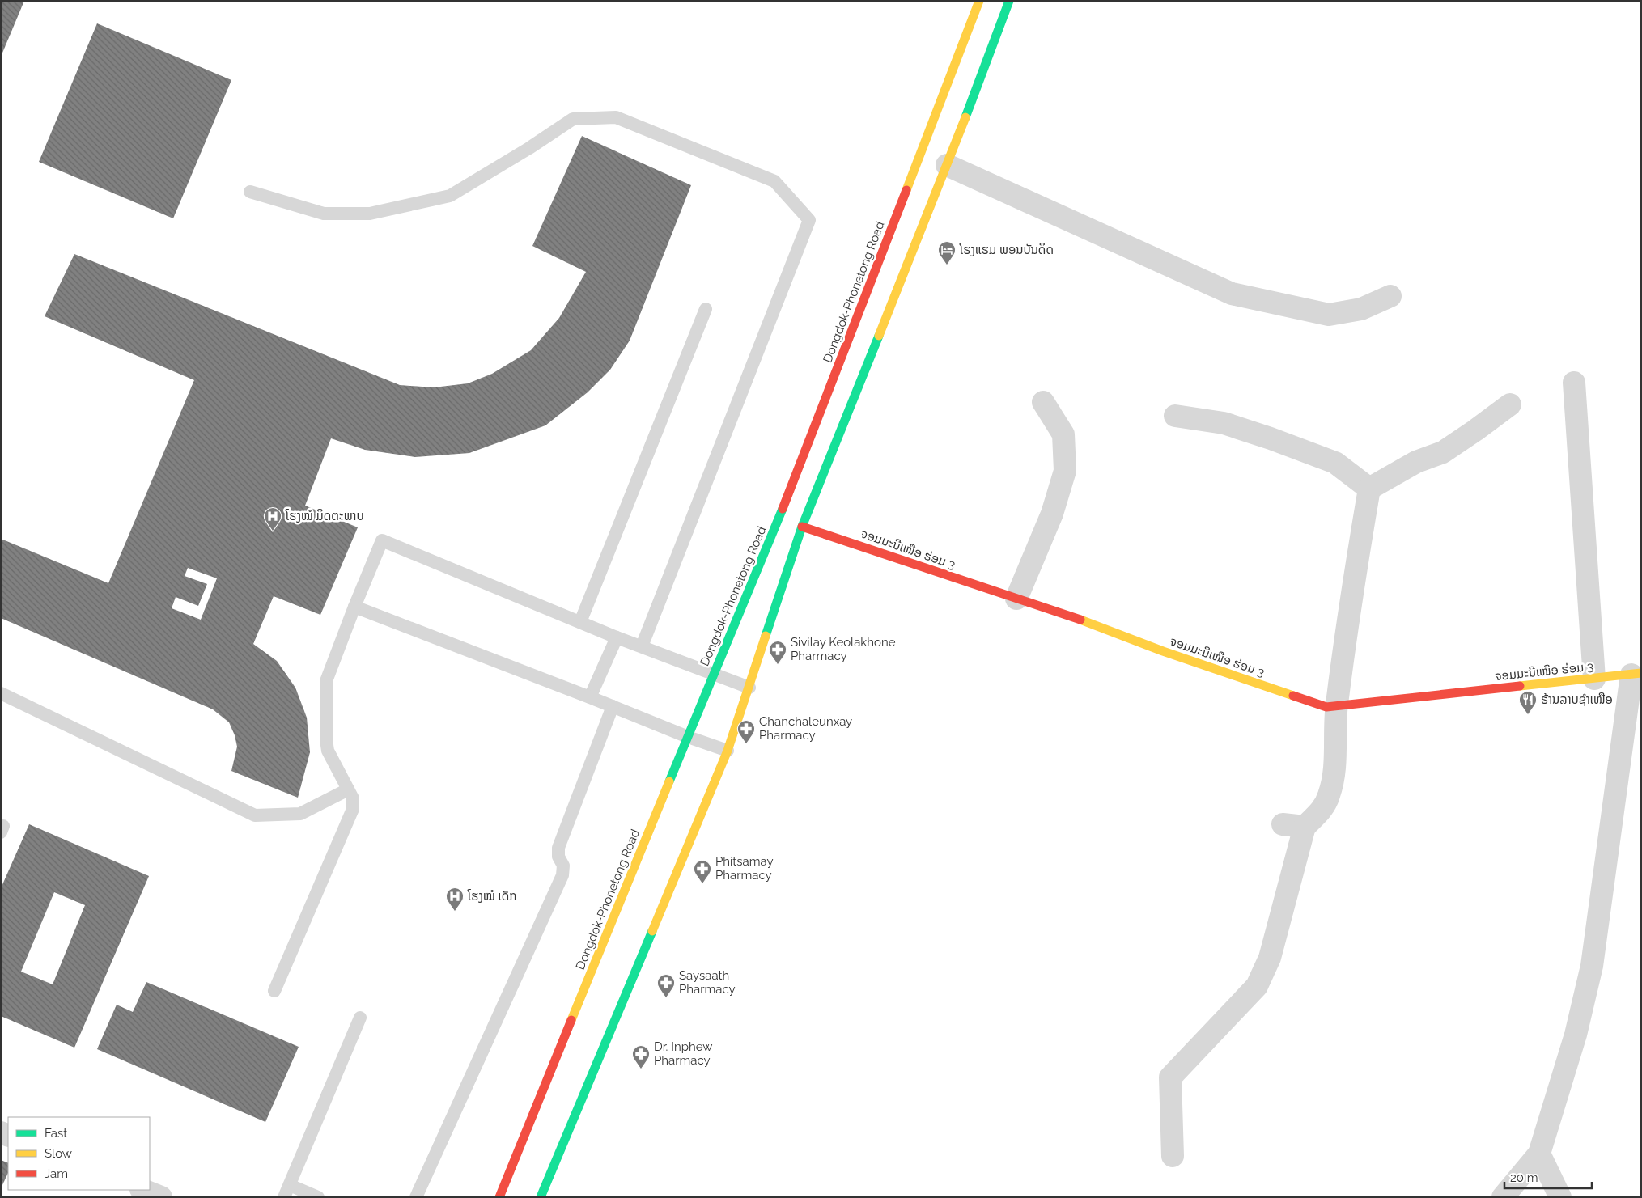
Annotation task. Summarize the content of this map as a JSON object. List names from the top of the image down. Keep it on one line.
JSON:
{"streets":{"main road":["Dongdok-Phonetong Road","ຈອມມະນີເໜືອ ຮ່ອມ 3"]},"places":{"hotel":["ໂຮງແຮມ ພອນບັນດິດ"],"hospital":["ໂຮງໝໍ ມິດຕະພາບ","ໂຮງໝໍ ເດັກ"],"pharmacy":["Sivilay Keolakhone Pharmacy","Chanchaleunxay Pharmacy","Phitsamay Pharmacy","Saysaath Pharmacy","Dr. Inphew Pharmacy"],"restaurant":["ຮ້ານລາບຊຳເໜືອ"]},"legend":["Fast","Slow","Jam"],"scale_bar":"20 m"}
